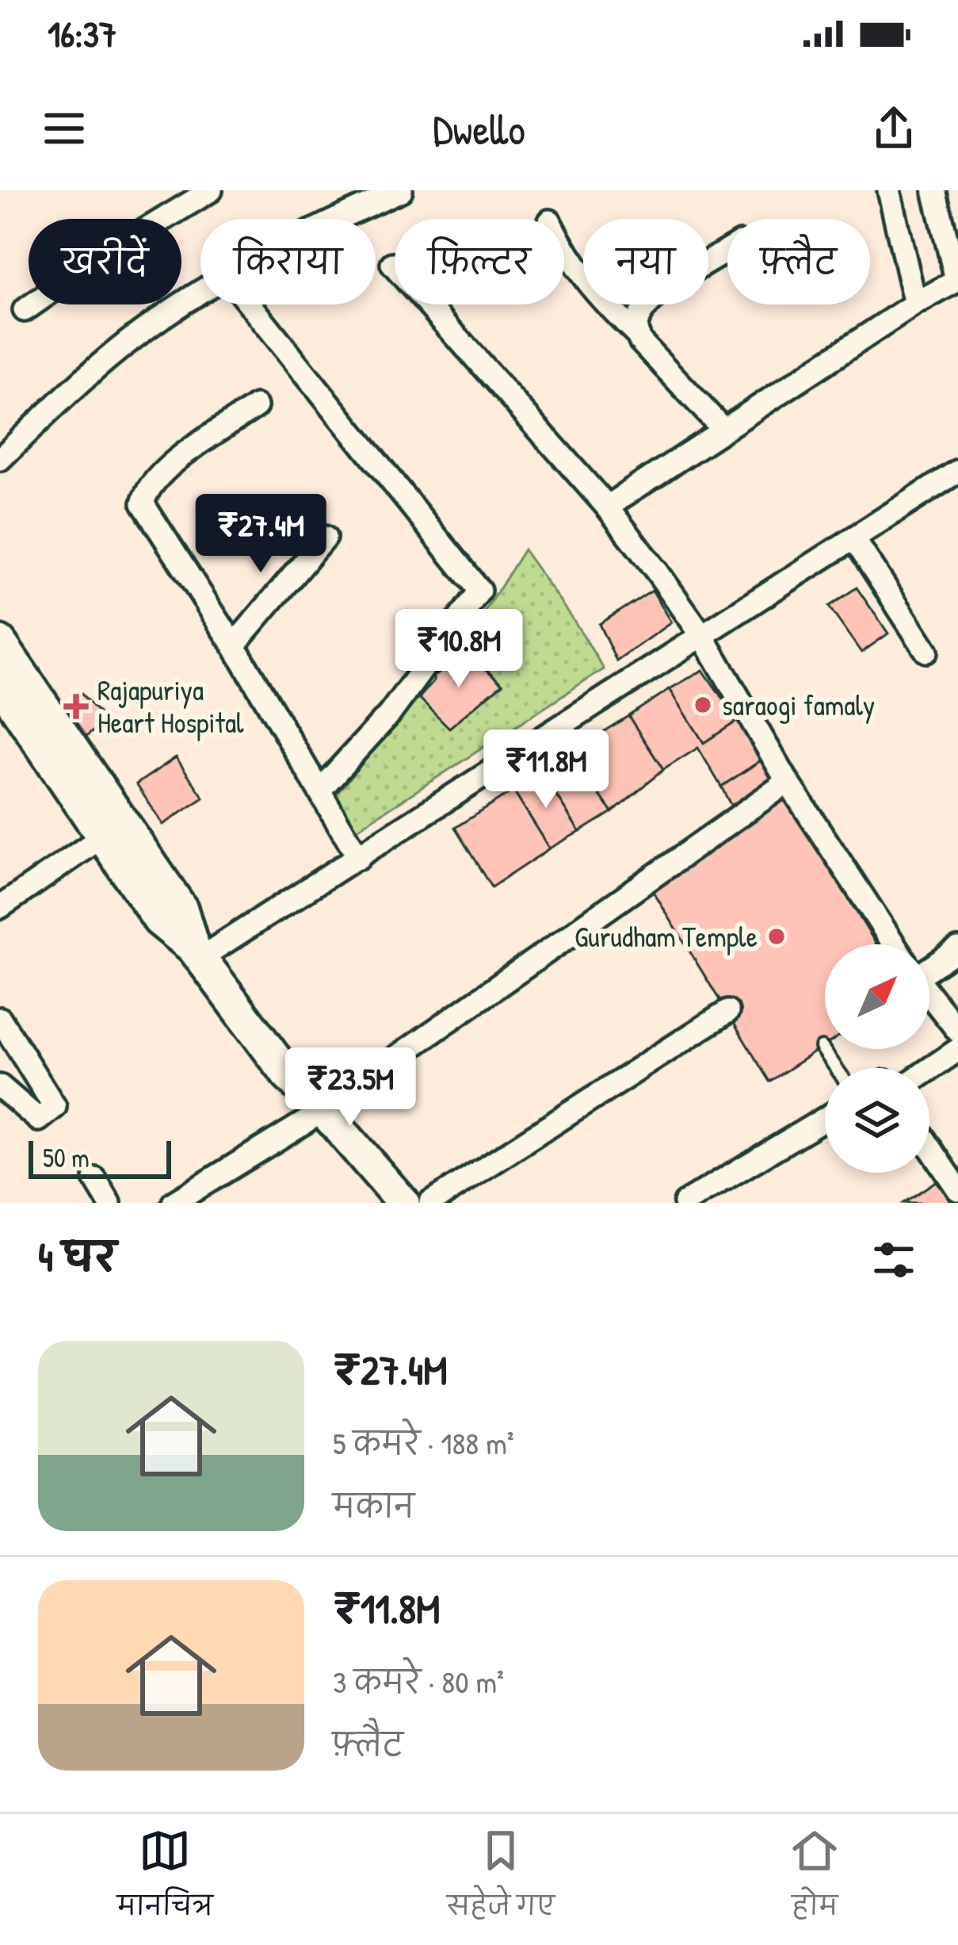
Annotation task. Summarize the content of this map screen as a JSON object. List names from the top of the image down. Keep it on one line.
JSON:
{"places":{"other":["saraogi famaly","Gurudham Temple"],"health":["Rajapuriya Heart Hospital"]},"scale_bar":"50 m","north":"top right","page":{"status":"16:37","header":"Dwello","chip":["खरीदें","किराया","फ़िल्टर","नया","फ़्लैट"],"price":["₹27.4M","₹10.8M","₹11.8M","₹23.5M"],"scale":"50 m","heading":"4 घर","list":[{"name":"₹27.4M","note":"5 कमरे · 188 m² · मकान"},{"name":"₹11.8M","note":"3 कमरे · 80 m² · फ़्लैट"}],"tabs":["मानचित्र","सहेजे गए","होम"]}}
